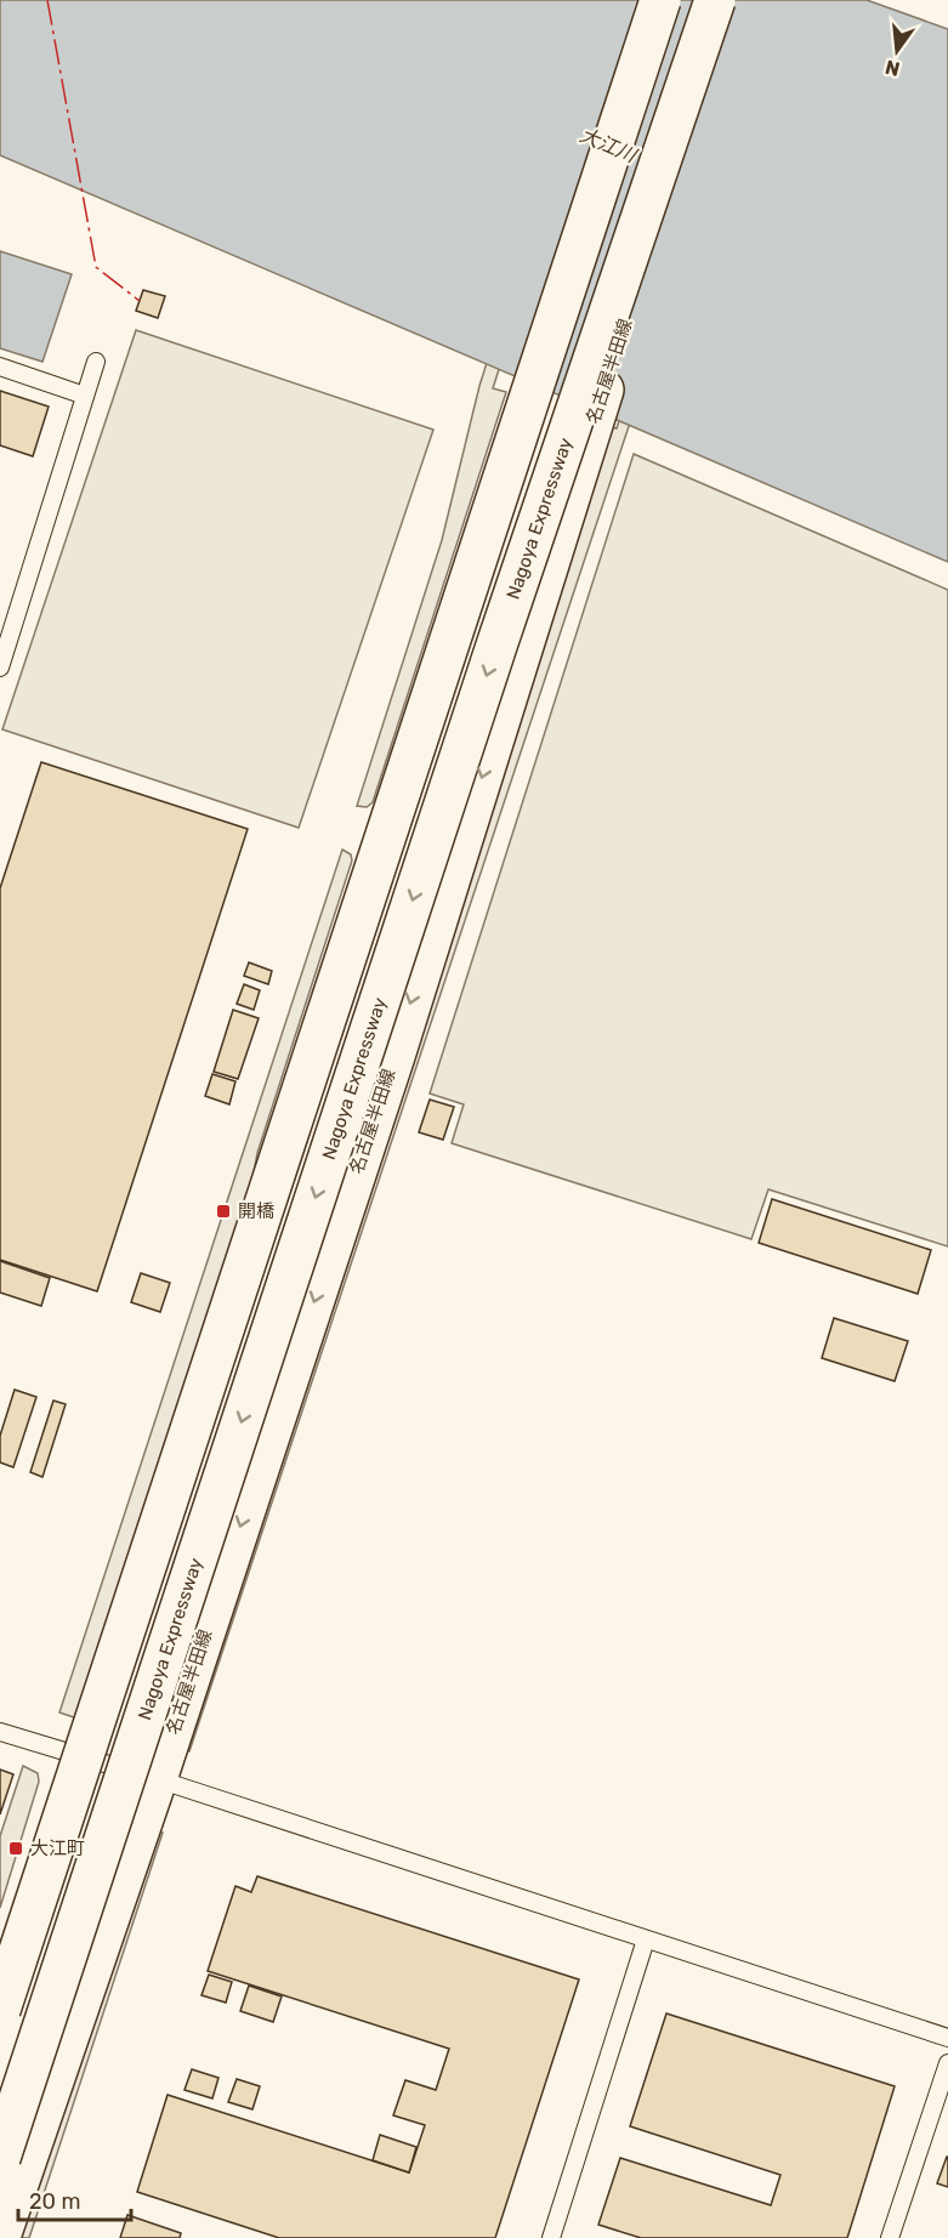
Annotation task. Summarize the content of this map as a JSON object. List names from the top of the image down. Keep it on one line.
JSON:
{"streets":{"main road":["名古屋半田線","Nagoya Expressway"]},"water":["大江川"],"places":{"transit":["開橋","大江町"]},"scale_bar":"20 m","north":"bottom"}
